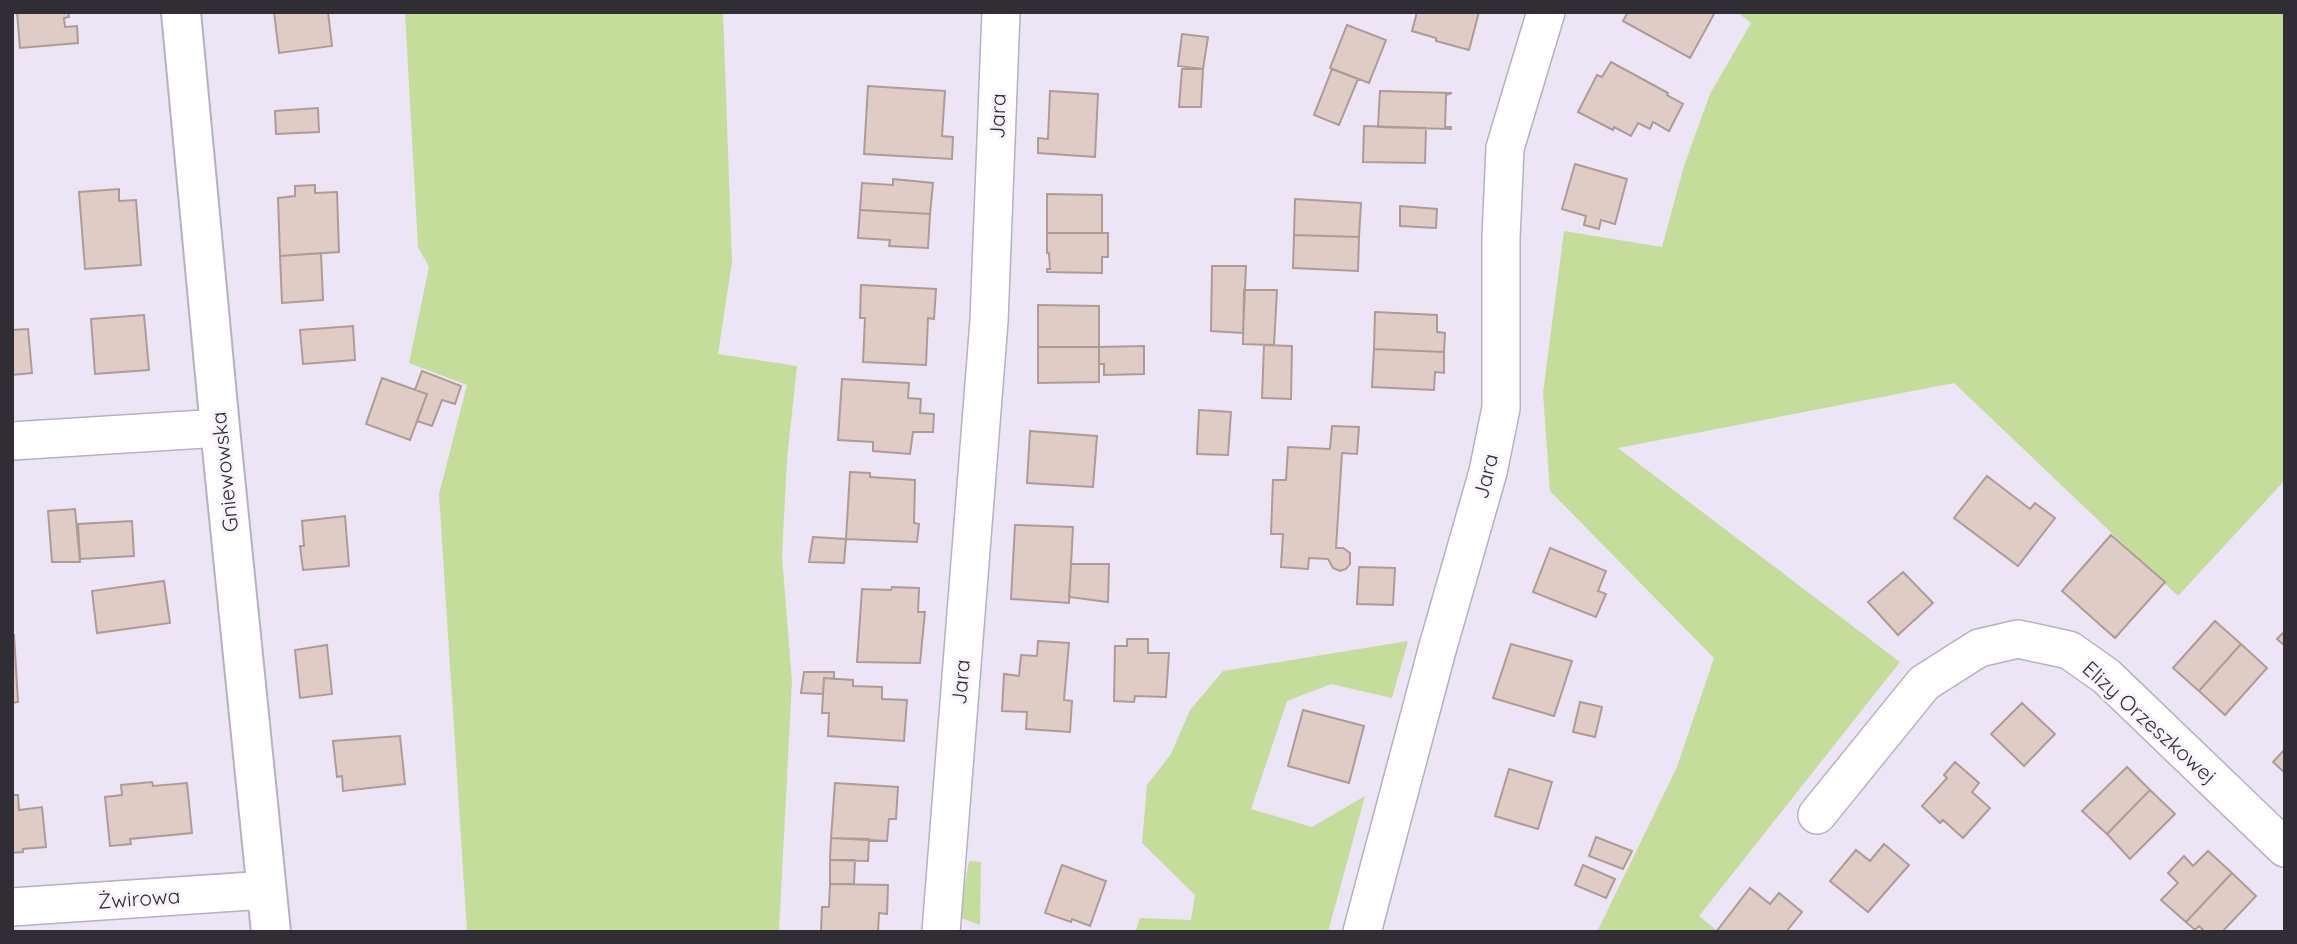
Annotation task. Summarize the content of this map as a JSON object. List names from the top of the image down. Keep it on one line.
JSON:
{"streets":{"street":["Jara","Gniewowska","Elizy Orzeszkowej","Żwirowa"]},"crossings":[["Gniewowska","Żwirowa"]]}
